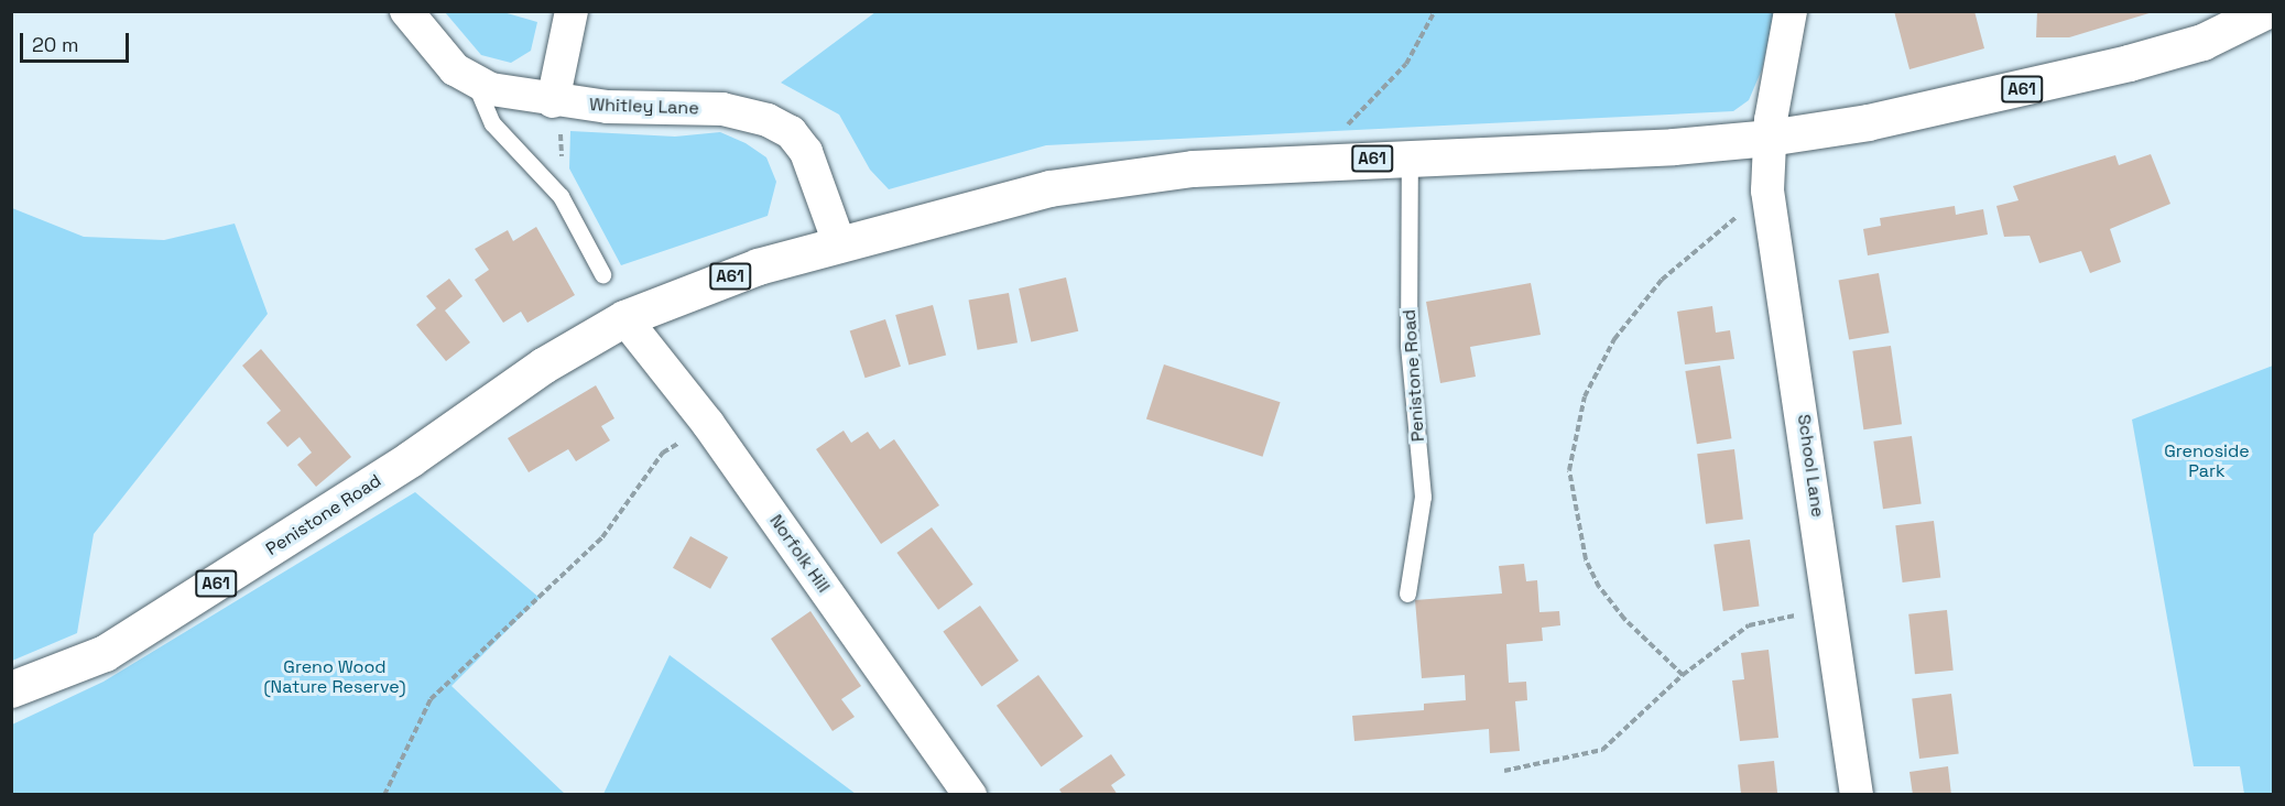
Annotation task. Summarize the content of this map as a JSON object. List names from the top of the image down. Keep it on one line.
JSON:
{"streets":{"highway":["A61","Penistone Road"],"street":["Whitley Lane","School Lane","Norfolk Hill"]},"crossings":[["A61","Whitley Lane"],["A61","Penistone Road"],["A61","School Lane"],["A61","Norfolk Hill"],["Penistone Road","Norfolk Hill"]],"parks":["Grenoside Park","Greno Wood (Nature Reserve)"],"scale_bar":"20 m"}
